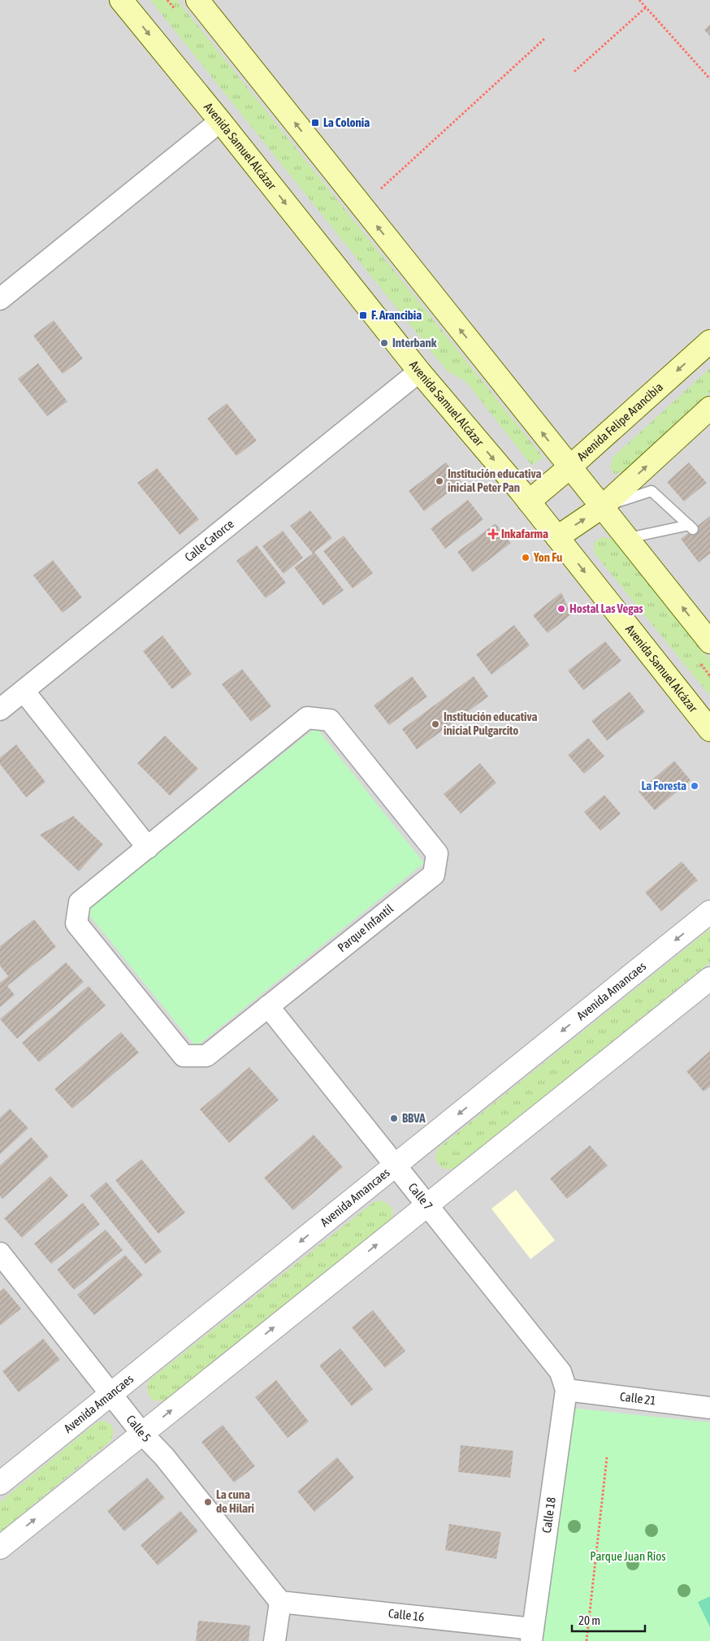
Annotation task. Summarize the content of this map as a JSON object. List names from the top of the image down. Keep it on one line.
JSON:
{"streets":{"main road":["Avenida Samuel Alcázar","Avenida Felipe Arancibia"],"street":["Calle Catorce","Parque Infantil","Avenida Amancaes","Calle 7","Calle 21","Calle 5","Calle 18","Calle 16"]},"crossings":[["Avenida Samuel Alcázar","Avenida Felipe Arancibia"],["Avenida Samuel Alcázar","Calle Catorce"],["Parque Infantil","Calle 7"],["Avenida Amancaes","Calle 7"],["Avenida Amancaes","Calle 5"],["Calle 7","Calle 21"],["Calle 7","Calle 18"],["Calle 21","Calle 18"],["Calle 5","Calle 16"],["Calle 18","Calle 16"]],"parks":["Parque Juan Ríos"],"places":{"transit":["La Colonia","F. Arancibia"],"other":["Interbank","Institución educativa inicial Peter Pan","Yon Fu","Hostal Las Vegas","Institución educativa inicial Pulgarcito","La Foresta","BBVA","La cuna de Hilari"],"health":["Inkafarma"]},"scale_bar":"20 m"}
